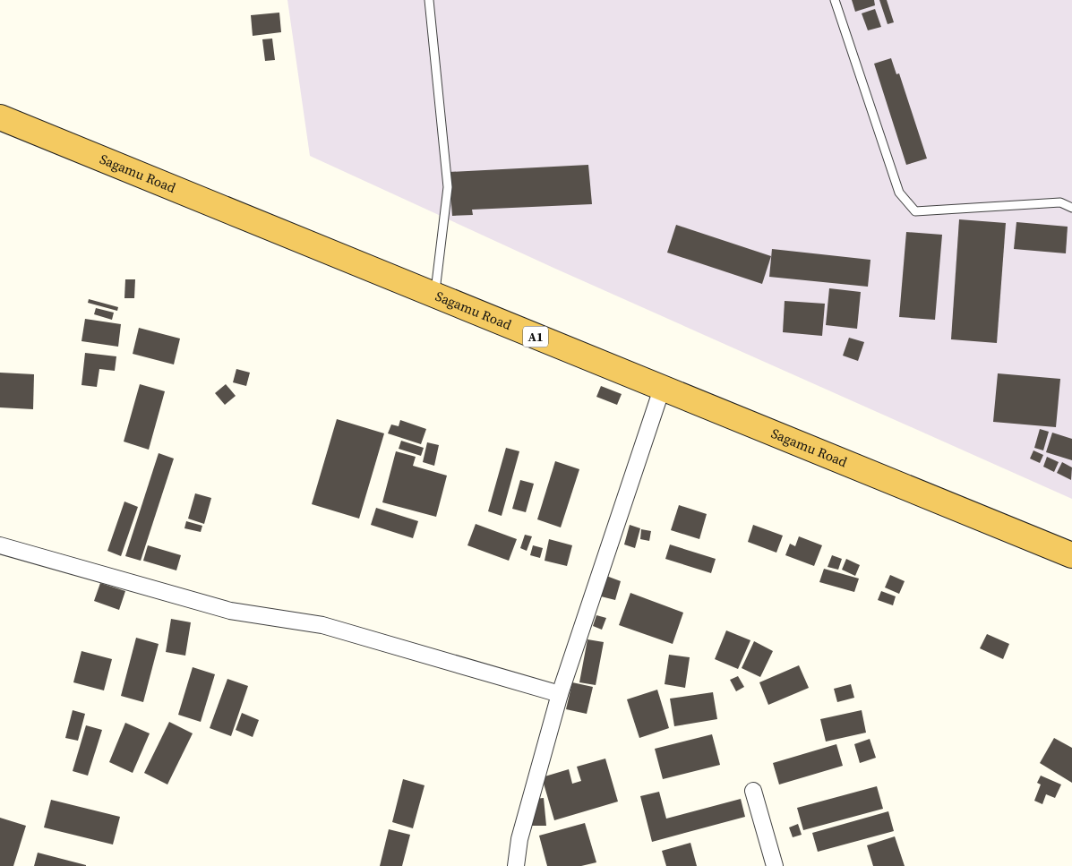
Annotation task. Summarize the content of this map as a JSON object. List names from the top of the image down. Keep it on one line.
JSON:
{"streets":{"highway":["Sagamu Road","A1"]}}
